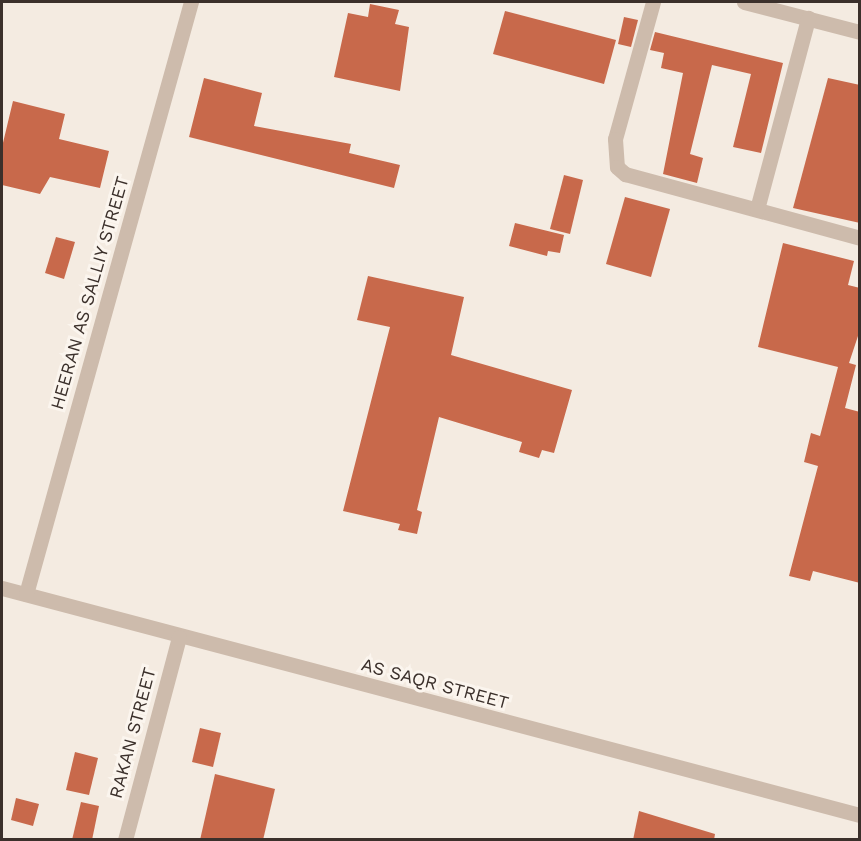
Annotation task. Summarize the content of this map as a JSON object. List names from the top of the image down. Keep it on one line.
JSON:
{"streets":{"street":["HEERAN AS SALLIY STREET","AS SAQR STREET","RAKAN STREET"]},"crossings":[["HEERAN AS SALLIY STREET","AS SAQR STREET"],["AS SAQR STREET","RAKAN STREET"]]}
